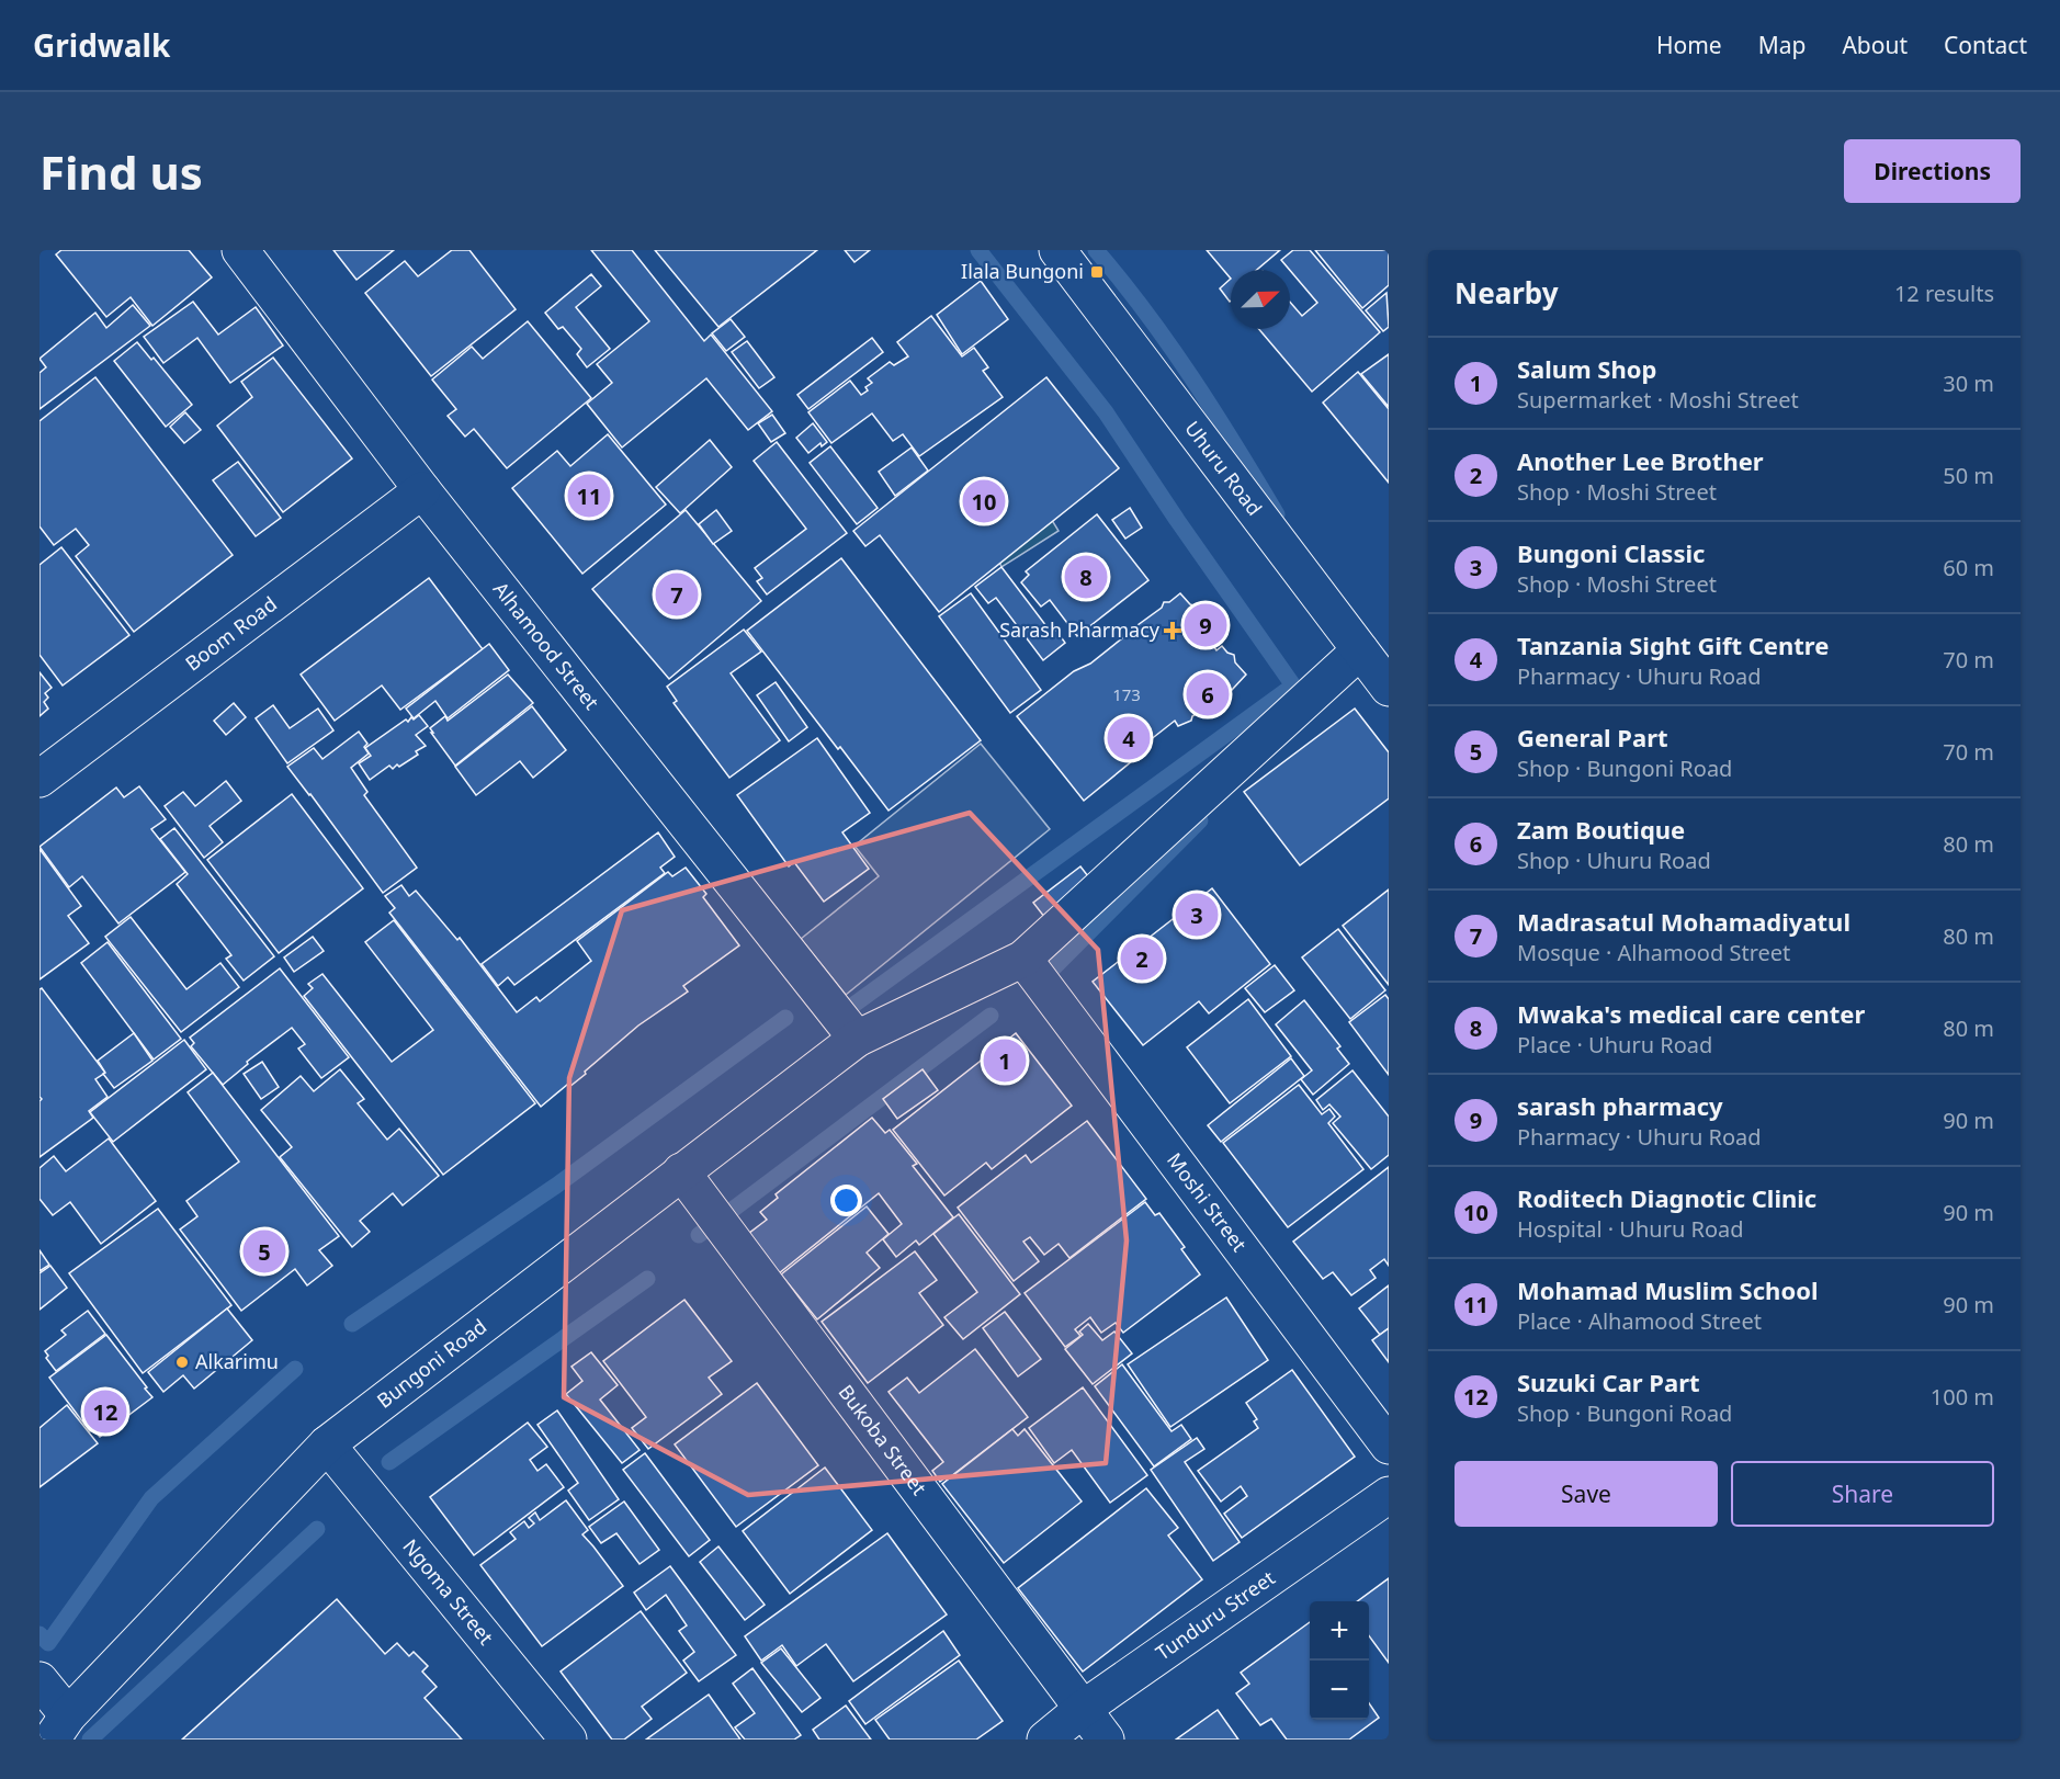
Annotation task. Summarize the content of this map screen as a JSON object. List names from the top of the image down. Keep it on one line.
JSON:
{"streets":{"street":["Uhuru Road","Boom Road","Alhamood Street","Moshi Street","Bungoni Road","Bukoba Street","Ngoma Street","Tunduru Street"]},"crossings":[["Uhuru Road","Bungoni Road"],["Boom Road","Alhamood Street"],["Alhamood Street","Bungoni Road"],["Moshi Street","Bungoni Road"],["Bungoni Road","Bukoba Street"],["Bungoni Road","Ngoma Street"],["Bukoba Street","Tunduru Street"]],"places":{"transit":["Ilala Bungoni"],"health":["Sarash Pharmacy"],"other":["Alkarimu"]},"house_numbers":["173"],"north":"top right","page":{"header":"Gridwalk","nav":["Home","Map","About","Contact"],"buttons":["Directions",["Save","Share"]],"title":"Find us","heading":["Nearby","12 results"],"list":[{"mark":"1","name":"Salum Shop","note":"Supermarket · Moshi Street","value":"30 m"},{"mark":"2","name":"Another Lee Brother","note":"Shop · Moshi Street","value":"50 m"},{"mark":"3","name":"Bungoni Classic","note":"Shop · Moshi Street","value":"60 m"},{"mark":"4","name":"Tanzania Sight Gift Centre","note":"Pharmacy · Uhuru Road","value":"70 m"},{"mark":"5","name":"General Part","note":"Shop · Bungoni Road","value":"70 m"},{"mark":"6","name":"Zam Boutique","note":"Shop · Uhuru Road","value":"80 m"},{"mark":"7","name":"Madrasatul Mohamadiyatul","note":"Mosque · Alhamood Street","value":"80 m"},{"mark":"8","name":"Mwaka's medical care center","note":"Place · Uhuru Road","value":"80 m"},{"mark":"9","name":"sarash pharmacy","note":"Pharmacy · Uhuru Road","value":"90 m"},{"mark":"10","name":"Roditech Diagnotic Clinic","note":"Hospital · Uhuru Road","value":"90 m"},{"mark":"11","name":"Mohamad Muslim School","note":"Place · Alhamood Street","value":"90 m"},{"mark":"12","name":"Suzuki Car Part","note":"Shop · Bungoni Road","value":"100 m"}],"pins":["11","10","8","7","9","6","4","3","2","1","5","12"],"map_buttons":["+","−"]}}
